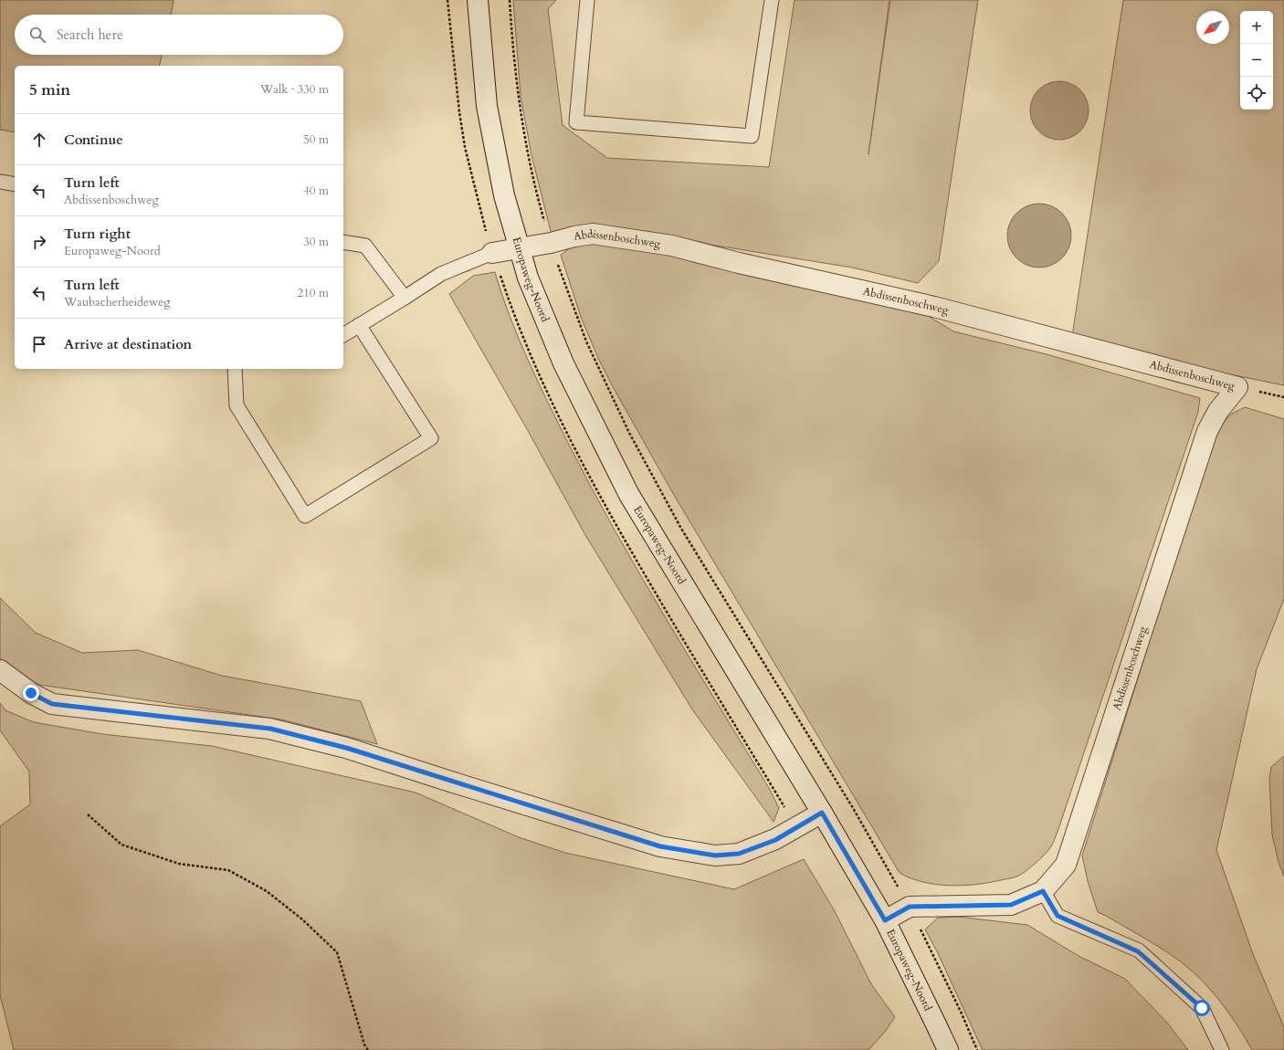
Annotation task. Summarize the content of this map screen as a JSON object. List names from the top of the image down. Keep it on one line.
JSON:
{"streets":{"street":["Abdissenboschweg","Europaweg-Noord"]},"crossings":[["Abdissenboschweg","Europaweg-Noord"]],"north":"bottom left","page":{"map_buttons":["+","−"],"search":"Search here","heading":["5 min","Walk · 330 m"],"list":[["Continue","50 m"],["Turn left","Abdissenboschweg","40 m"],["Turn right","Europaweg-Noord","30 m"],["Turn left","Waubacherheideweg","210 m"],"Arrive at destination"]}}
